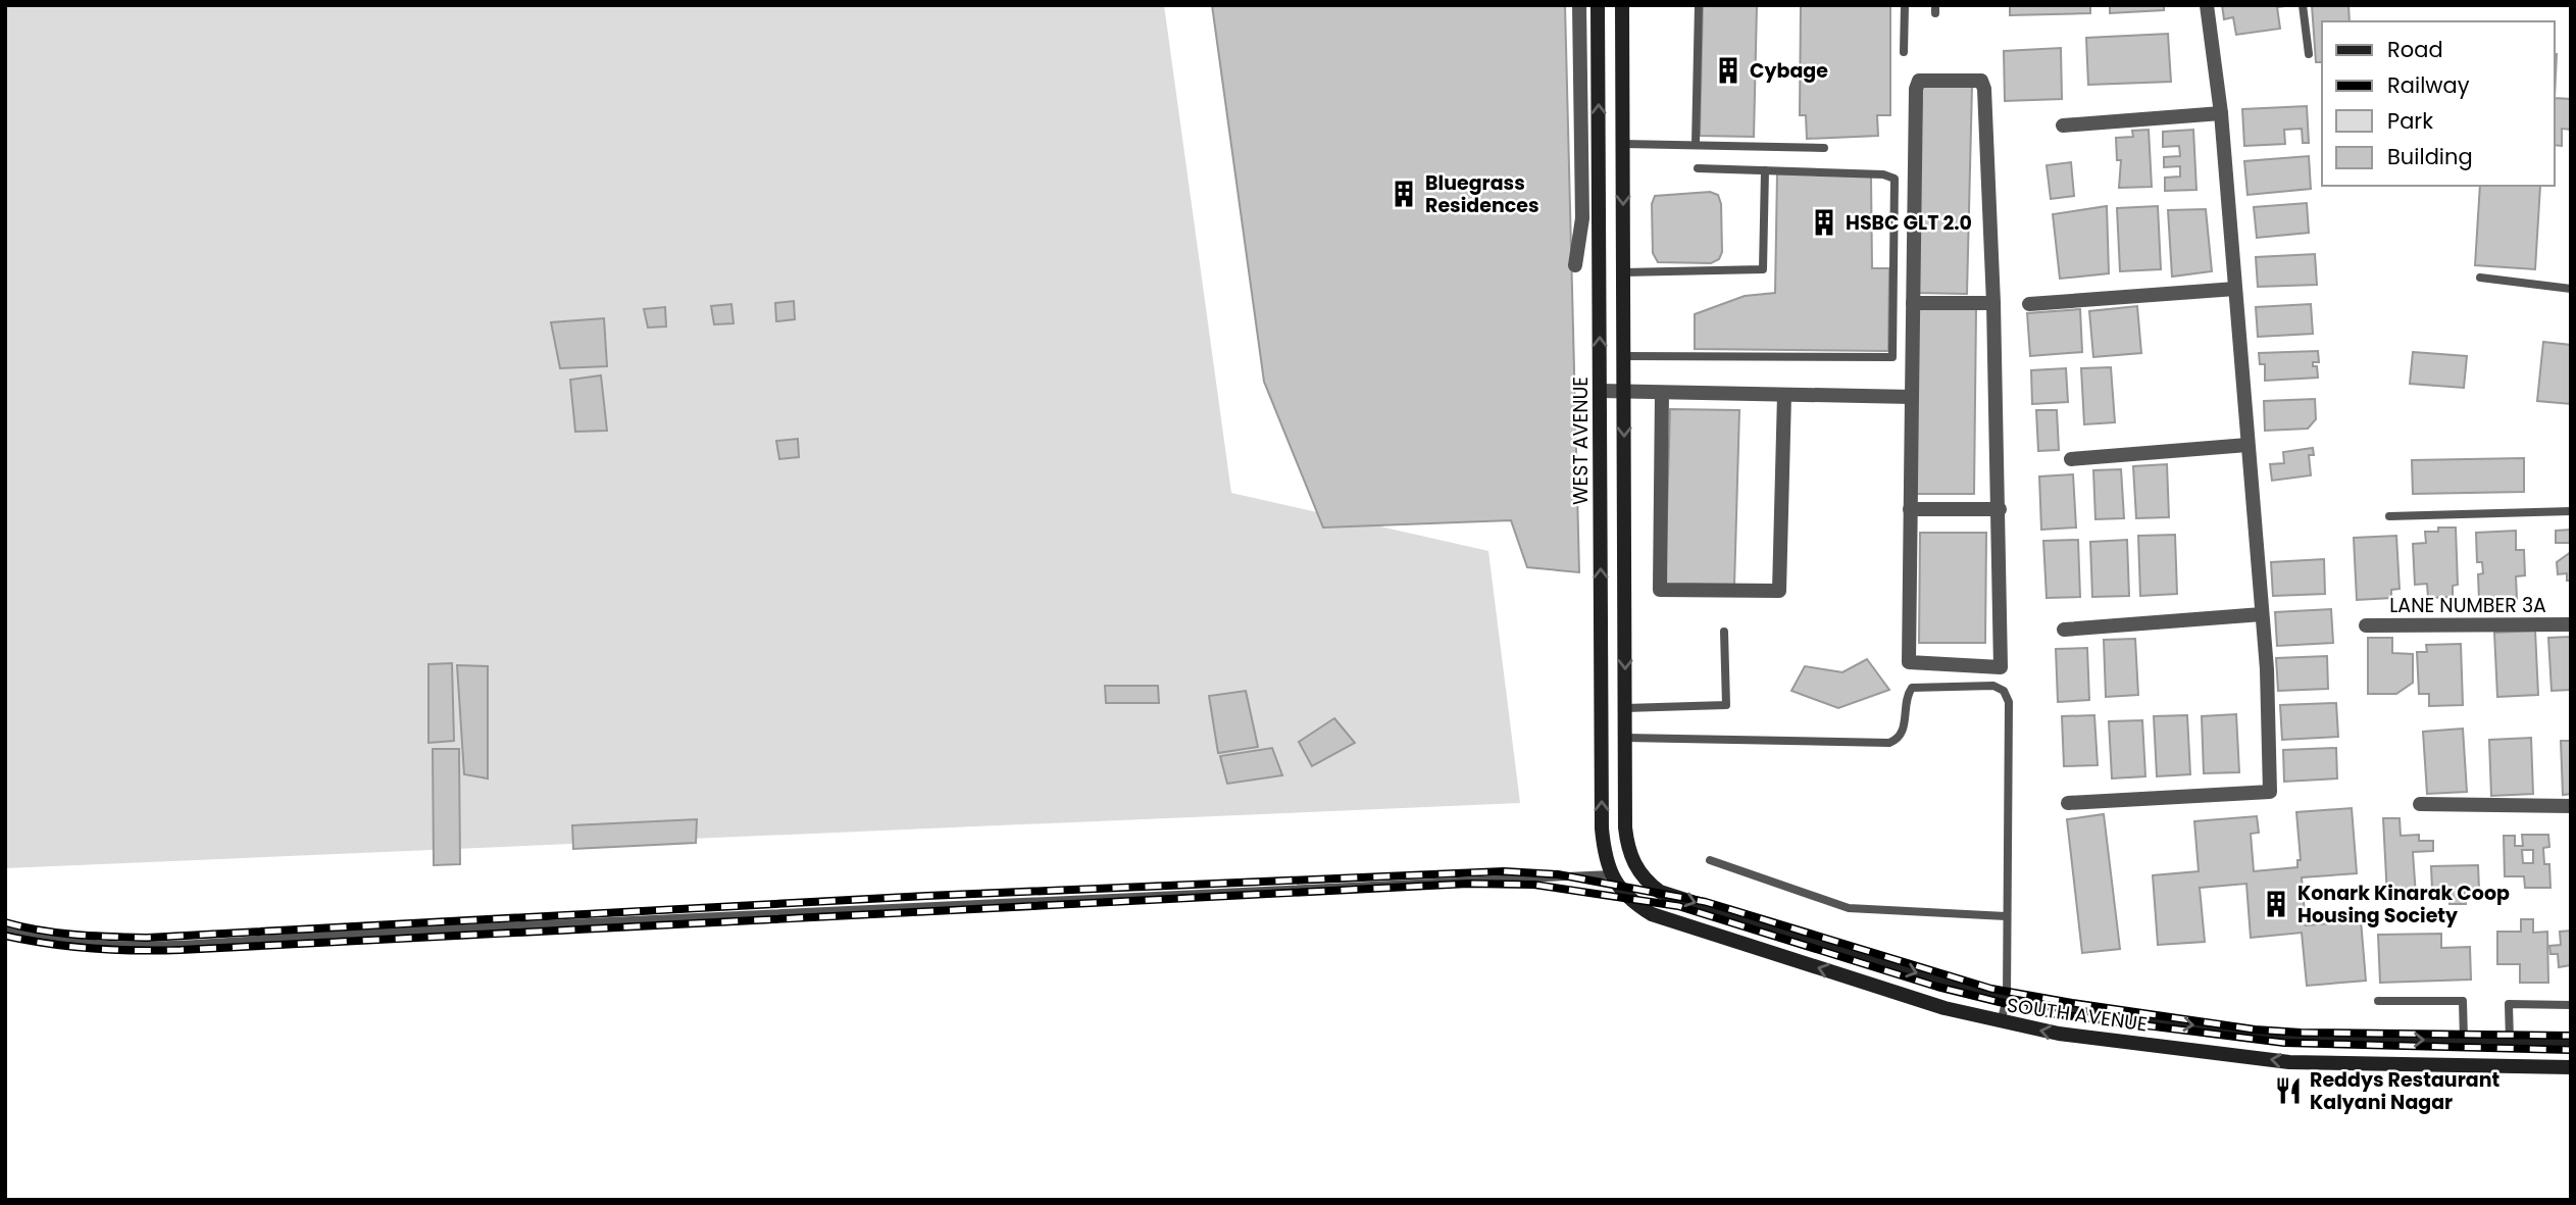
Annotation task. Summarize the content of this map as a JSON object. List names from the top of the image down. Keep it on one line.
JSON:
{"streets":{"main road":["WEST AVENUE","SOUTH AVENUE"],"street":["LANE NUMBER 3A"]},"crossings":[["WEST AVENUE","SOUTH AVENUE"]],"places":{"building":["Cybage","Bluegrass Residences","HSBC GLT 2.0","Konark Kinarak Coop Housing Society"],"restaurant":["Reddys Restaurant Kalyani Nagar"]},"legend":["Road","Railway","Park","Building"]}
